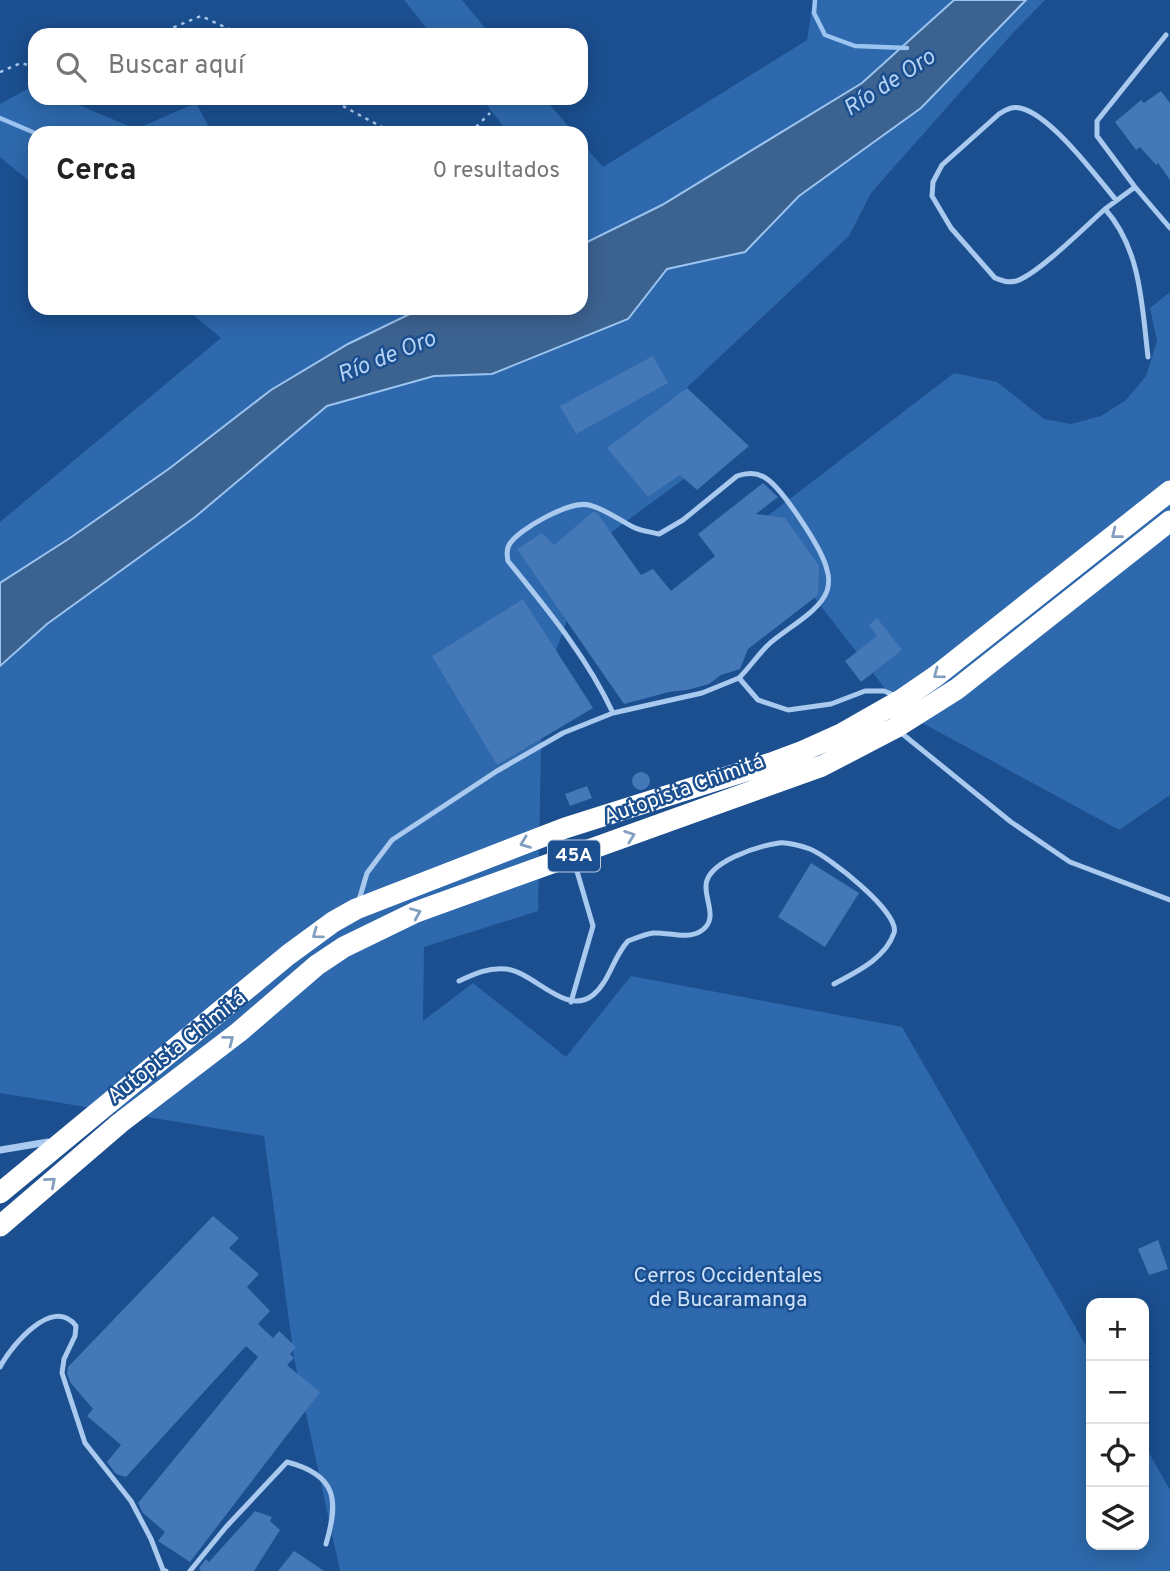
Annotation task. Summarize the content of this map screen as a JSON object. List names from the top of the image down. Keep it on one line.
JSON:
{"streets":{"highway":["Autopista Chimitá","45A"]},"water":["Río de Oro"],"parks":["Cerros Occidentales de Bucaramanga"],"page":{"search":"Buscar aquí","heading":["Cerca","0 resultados"],"map_buttons":["+","−"]}}
